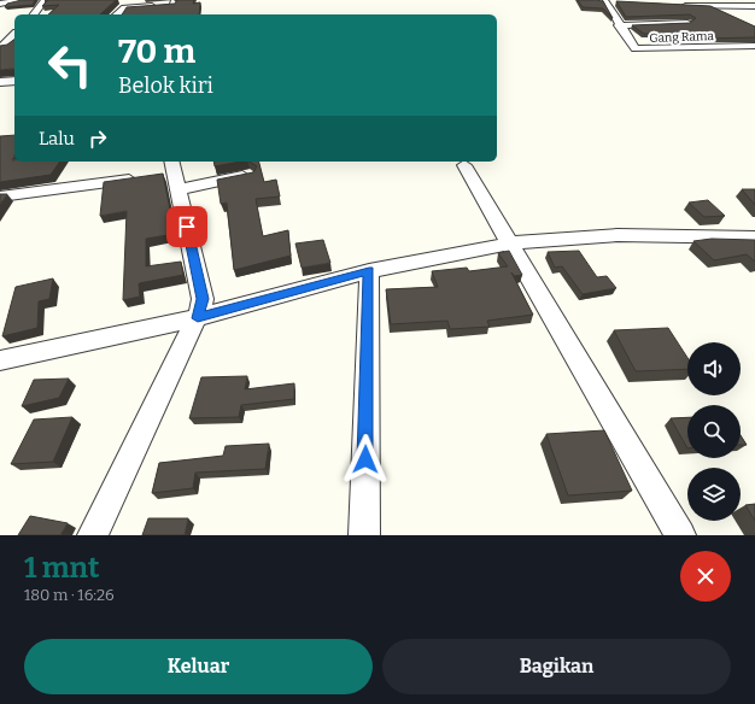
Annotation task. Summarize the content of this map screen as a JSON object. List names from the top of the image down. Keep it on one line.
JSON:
{"streets":{"street":["Gang Rama"]},"page":{"turn":["70 m","Belok kiri"],"then":"Lalu","heading":["1 mnt","180 m · 16:26"],"buttons":["Keluar","Bagikan"]}}
